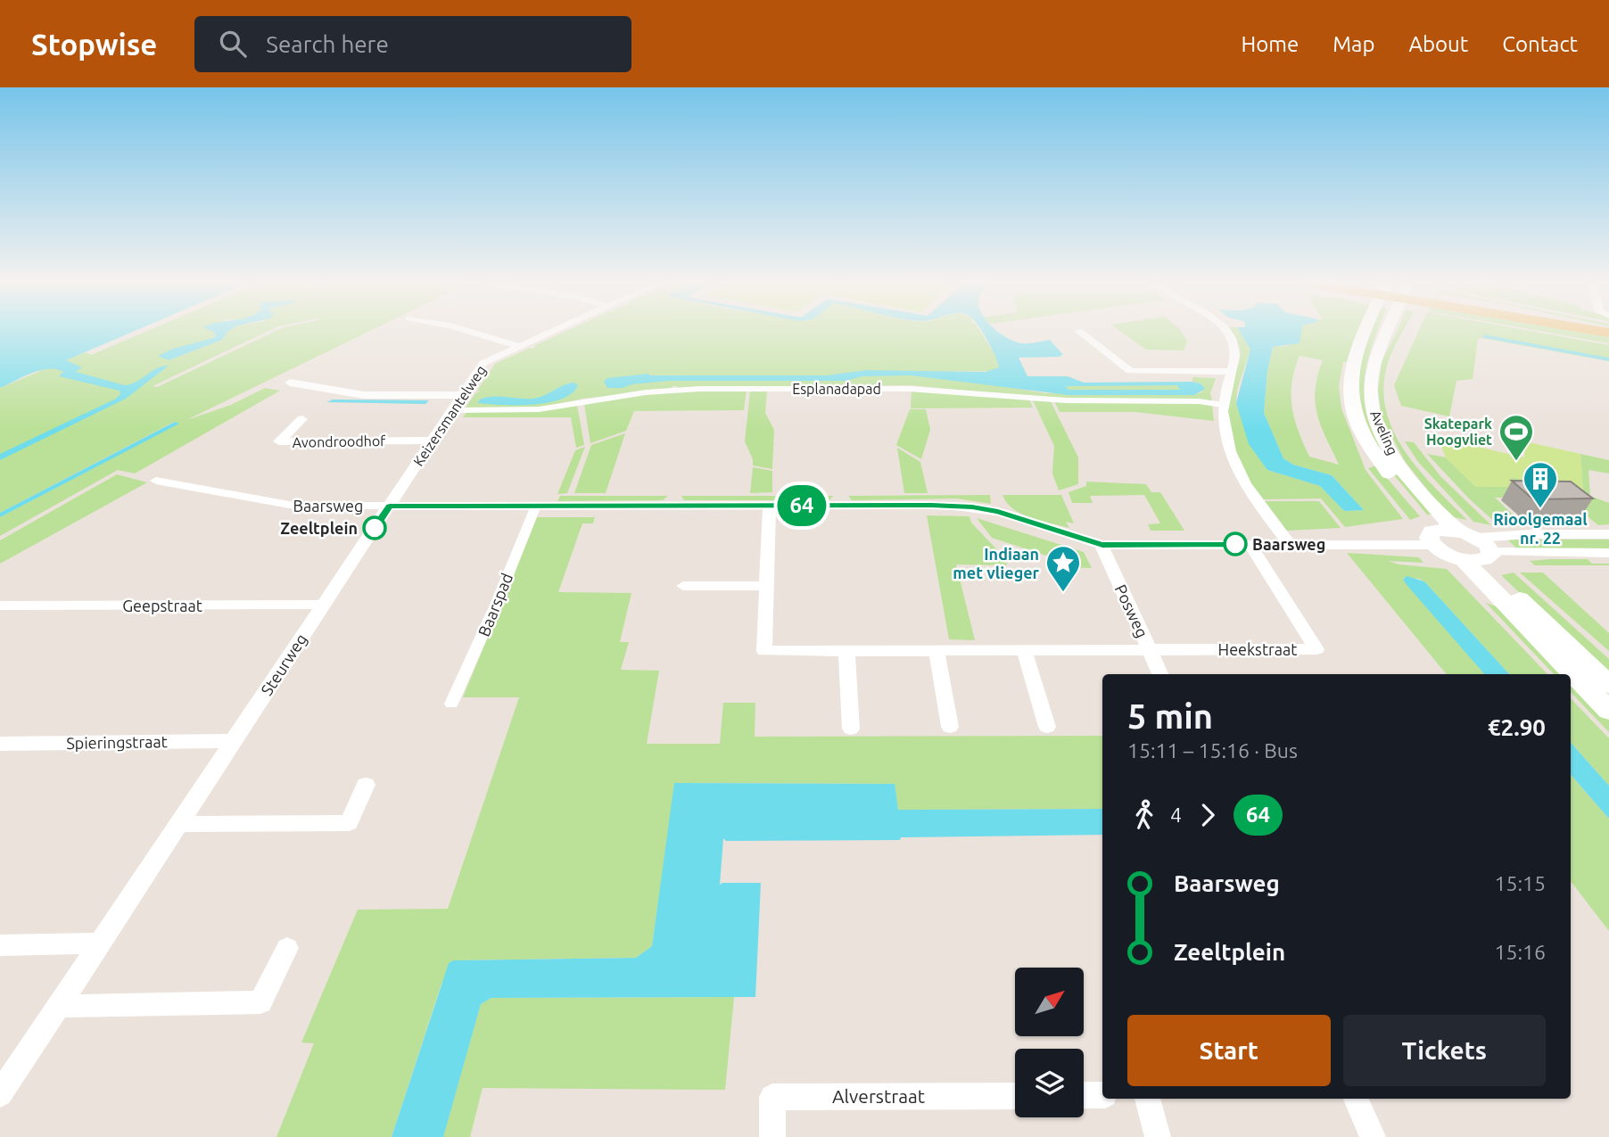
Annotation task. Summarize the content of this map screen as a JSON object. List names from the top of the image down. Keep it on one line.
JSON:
{"streets":{"main road":["Aveling"],"street":["Esplanadapad","Keizersmantelweg","Avondroodhof","Baarsweg","Baarspad","Geepstraat","Posweg","Heekstraat","Steurweg","Spieringstraat","Alverstraat"]},"crossings":[["Esplanadapad","Keizersmantelweg"],["Keizersmantelweg","Avondroodhof"],["Keizersmantelweg","Baarsweg"],["Keizersmantelweg","Steurweg"],["Aveling","Baarsweg"],["Baarsweg","Baarspad"],["Baarsweg","Posweg"],["Baarsweg","Heekstraat"],["Baarsweg","Steurweg"],["Geepstraat","Steurweg"],["Posweg","Heekstraat"],["Steurweg","Spieringstraat"]],"places":{"sports":["Skatepark Hoogvliet"],"building":["Rioolgemaal nr. 22"],"other":["Zeeltplein","Baarsweg"],"place":["Indiaan met vlieger"]},"lines":["bus line 64"],"north":"top right","page":{"header":"Stopwise","search":"Search here","nav":["Home","Map","About","Contact"],"on_map":"64","heading":["5 min","15:11 – 15:16 · Bus","€2.90"],"legs":["4","64"],"list":[{"name":"Baarsweg","value":"15:15"},{"name":"Zeeltplein","value":"15:16"}],"buttons":["Start","Tickets"]}}
